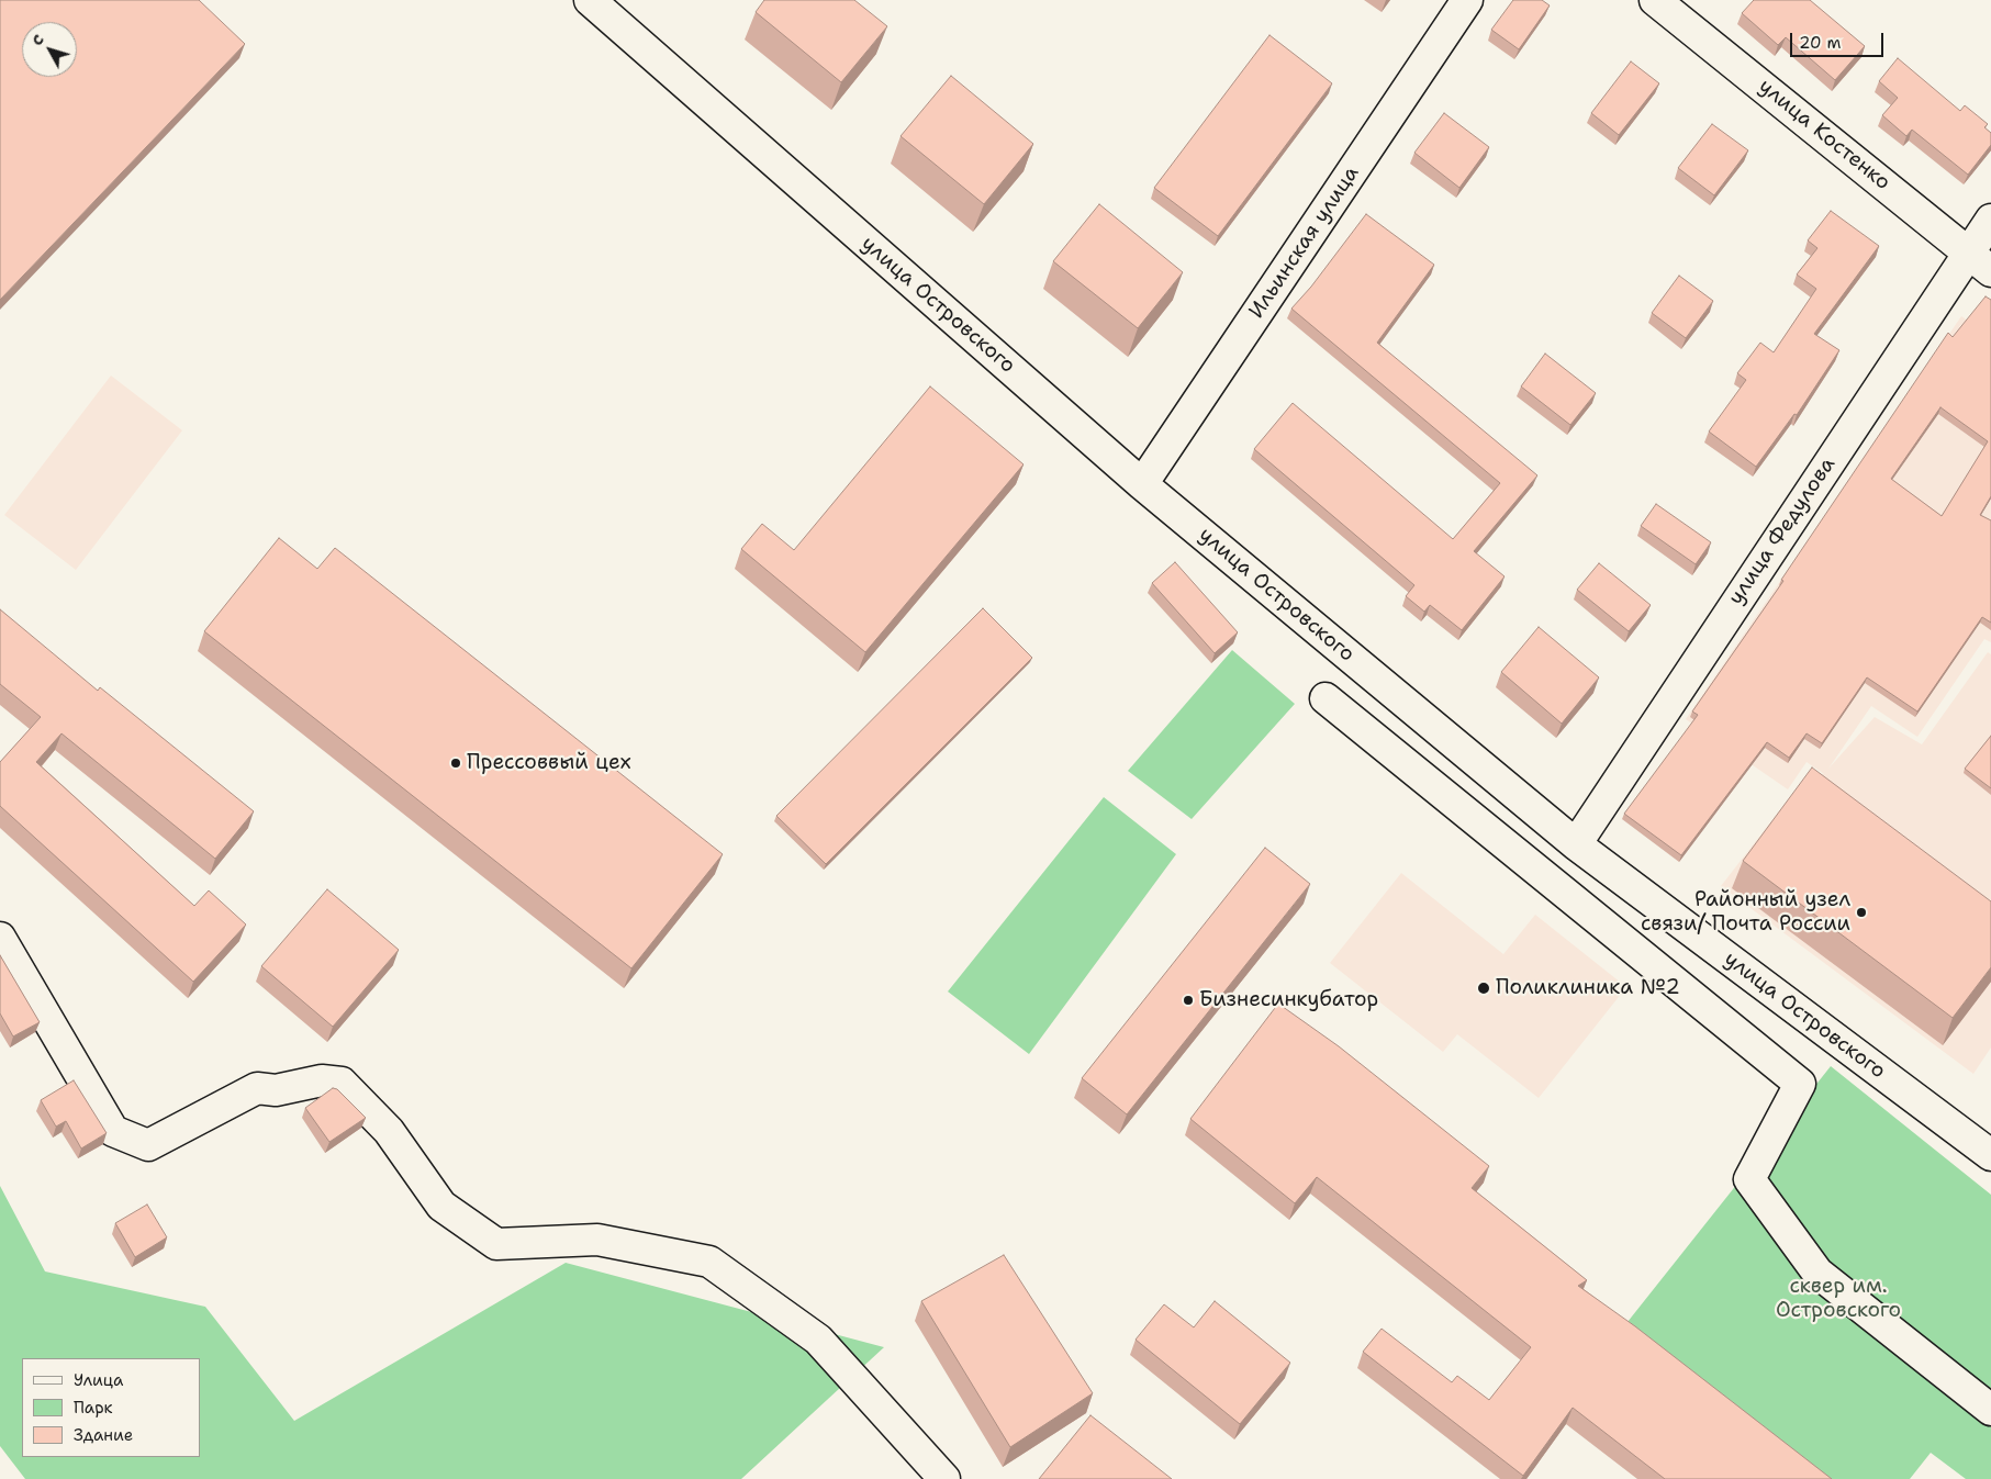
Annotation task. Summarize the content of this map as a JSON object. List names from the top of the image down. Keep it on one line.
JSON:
{"streets":{"street":["улица Костенко","Ильинская улица","улица Островского","улица Федулова"]},"crossings":[["улица Костенко","улица Федулова"],["Ильинская улица","улица Островского"],["улица Островского","улица Федулова"]],"parks":["сквер им. Островского"],"places":["Прессоввый цех","Районный узел связи/ Почта России","Поликлиника №2","Бизнесинкубатор"],"legend":["Улица","Парк","Здание"],"scale_bar":"20 m","north":"top left"}
